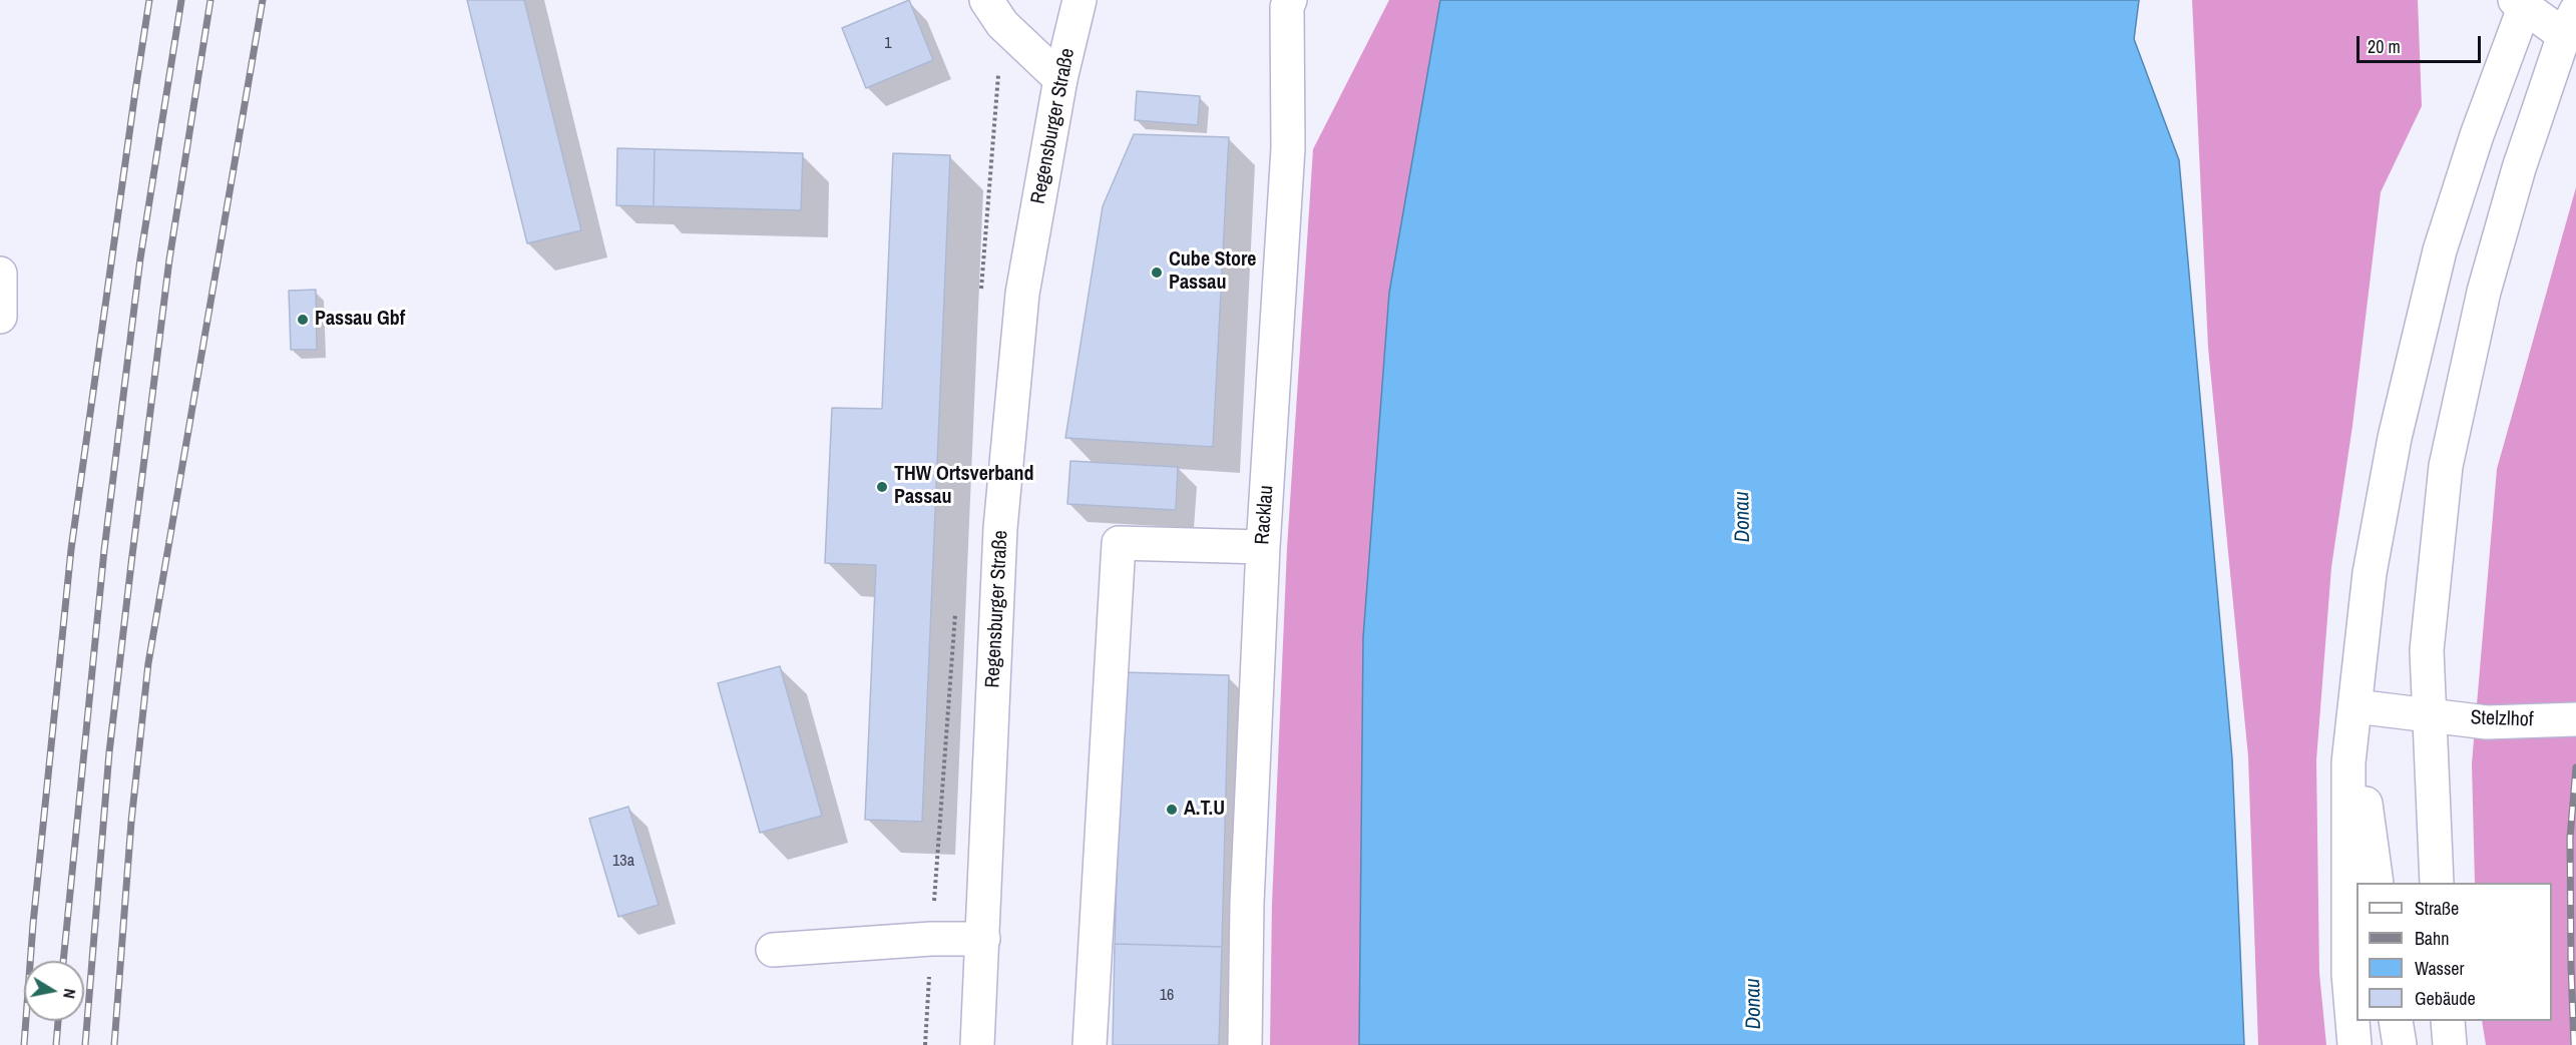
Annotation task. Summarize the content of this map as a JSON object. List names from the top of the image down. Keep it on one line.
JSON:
{"streets":{"main road":["Regensburger Straße","Racklau","Stelzlhof"]},"water":["Donau"],"places":["Cube Store Passau","Passau Gbf","THW Ortsverband Passau","A.T.U"],"house_numbers":["1","13a","16"],"legend":["Straße","Bahn","Wasser","Gebäude"],"scale_bar":"20 m","north":"right"}
